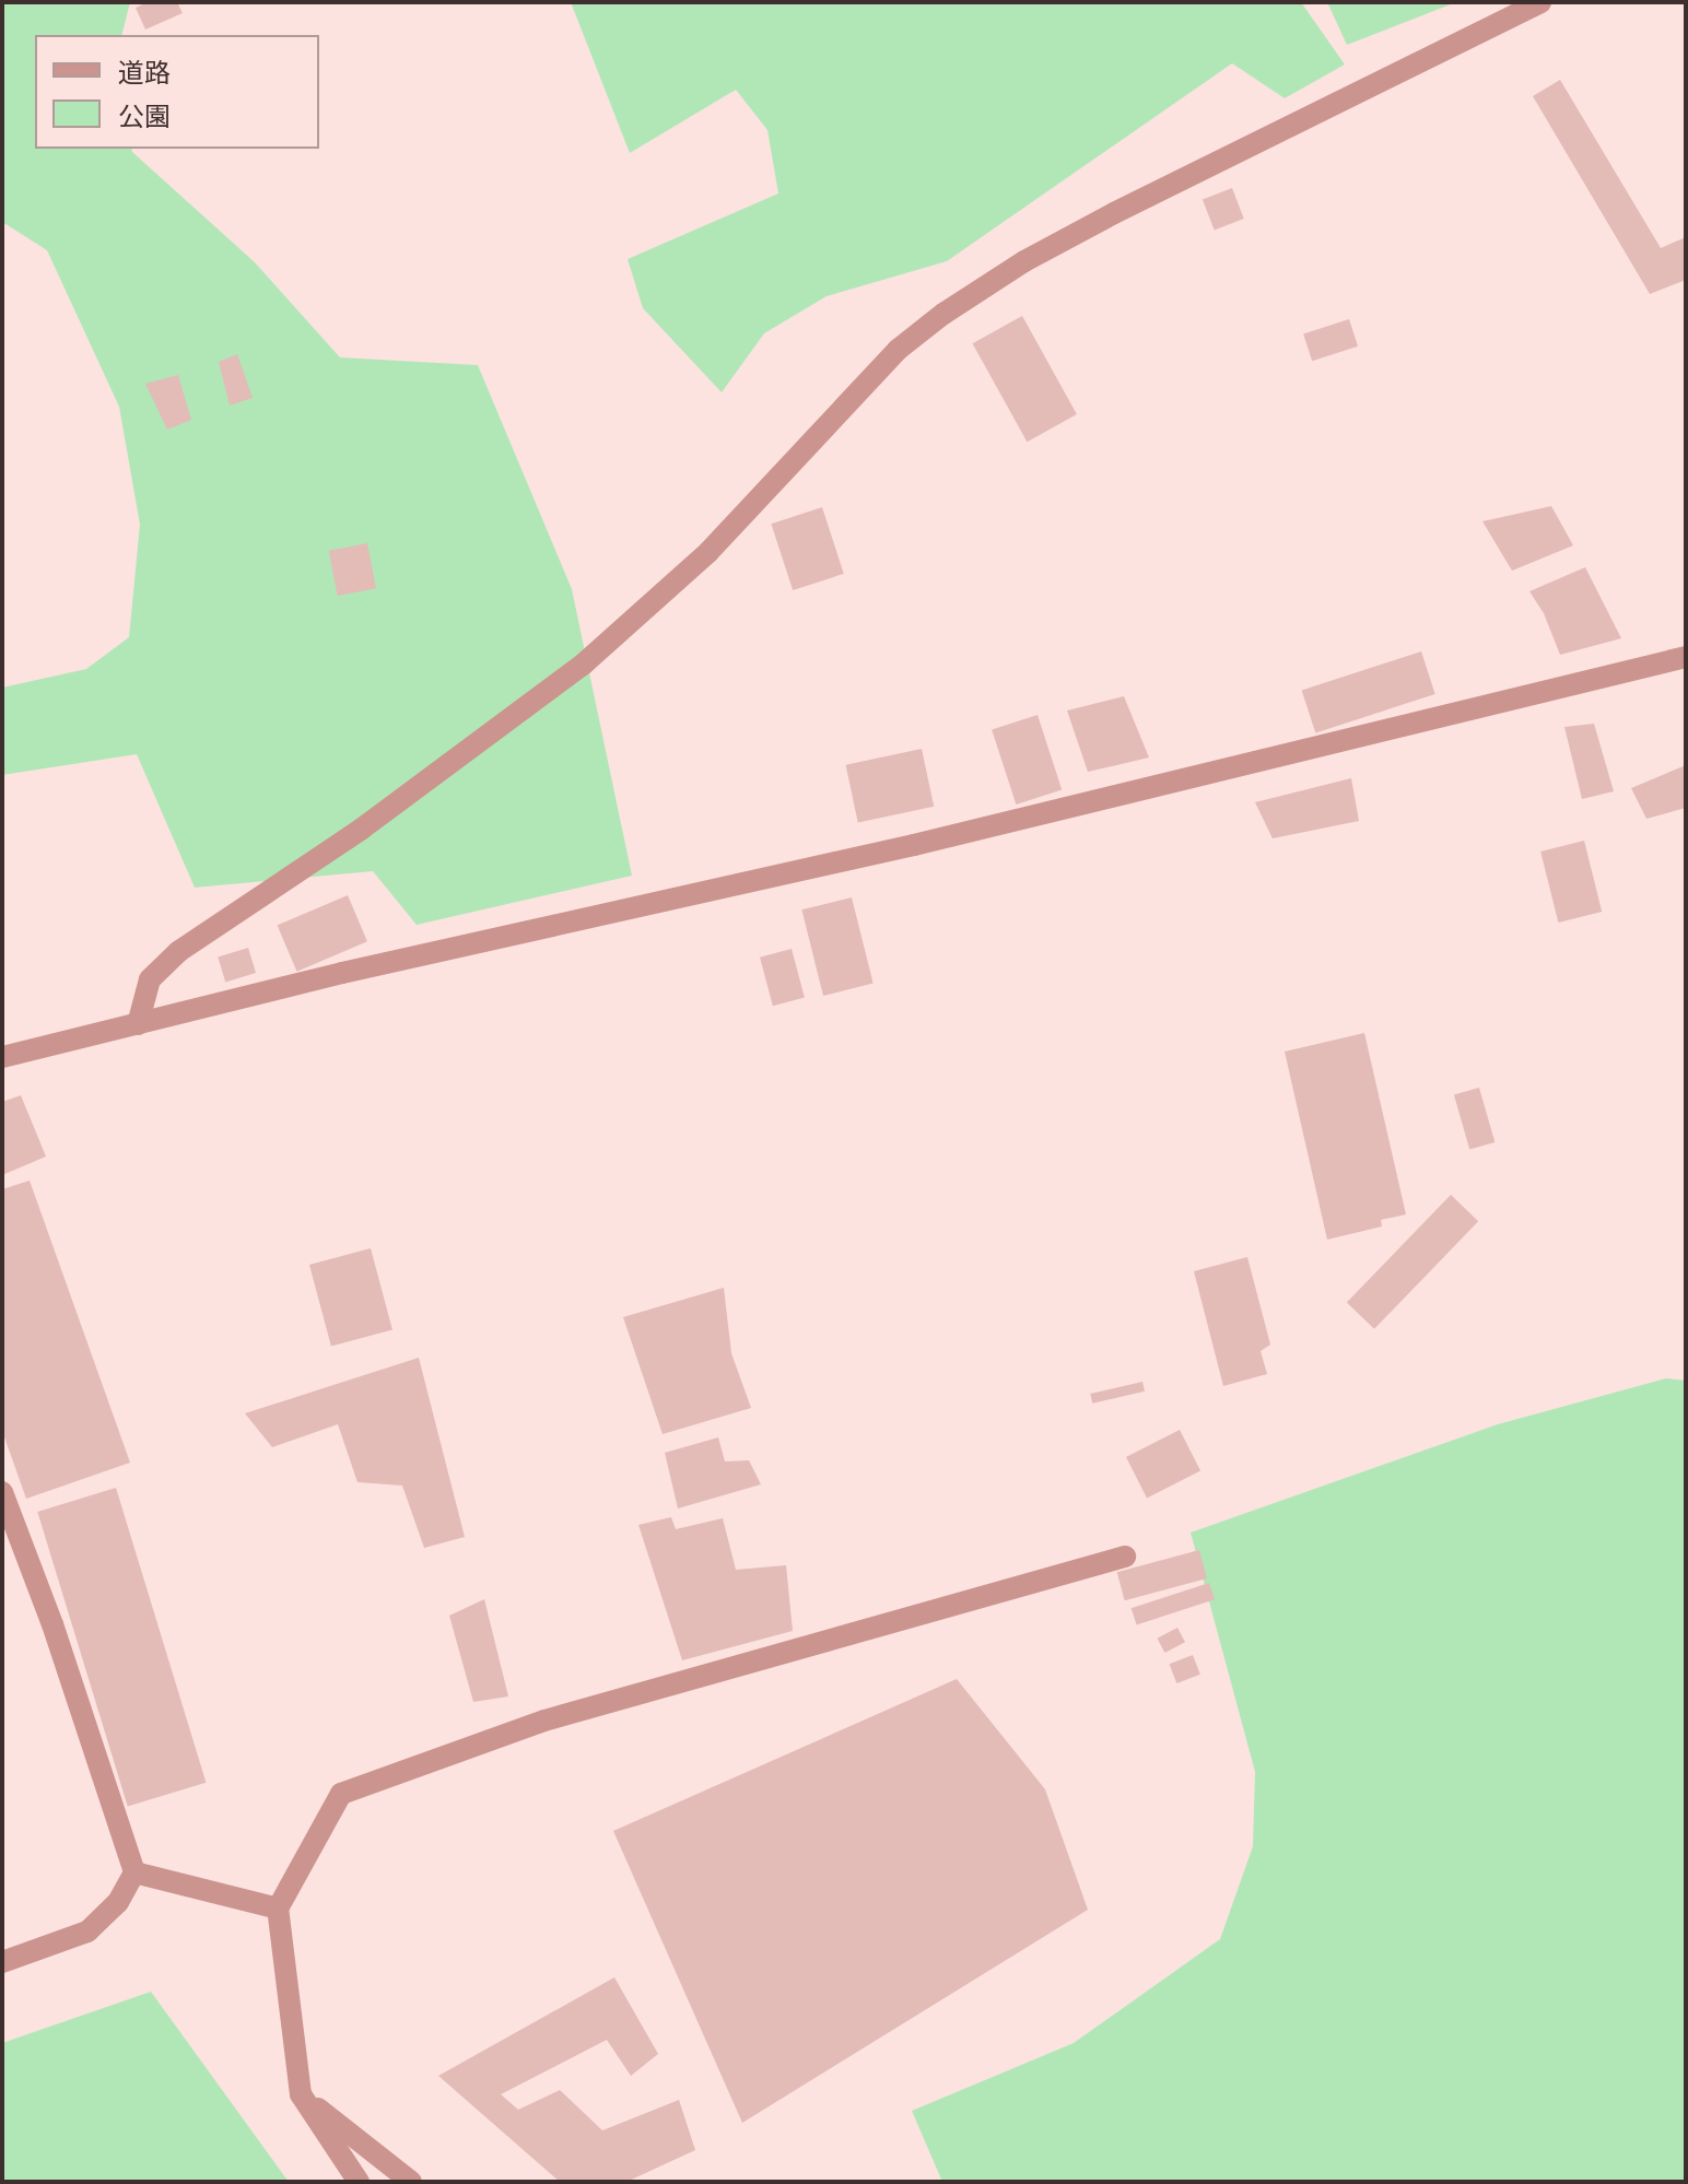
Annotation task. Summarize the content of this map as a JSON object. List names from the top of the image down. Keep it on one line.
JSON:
{"legend":["道路","公園"]}
